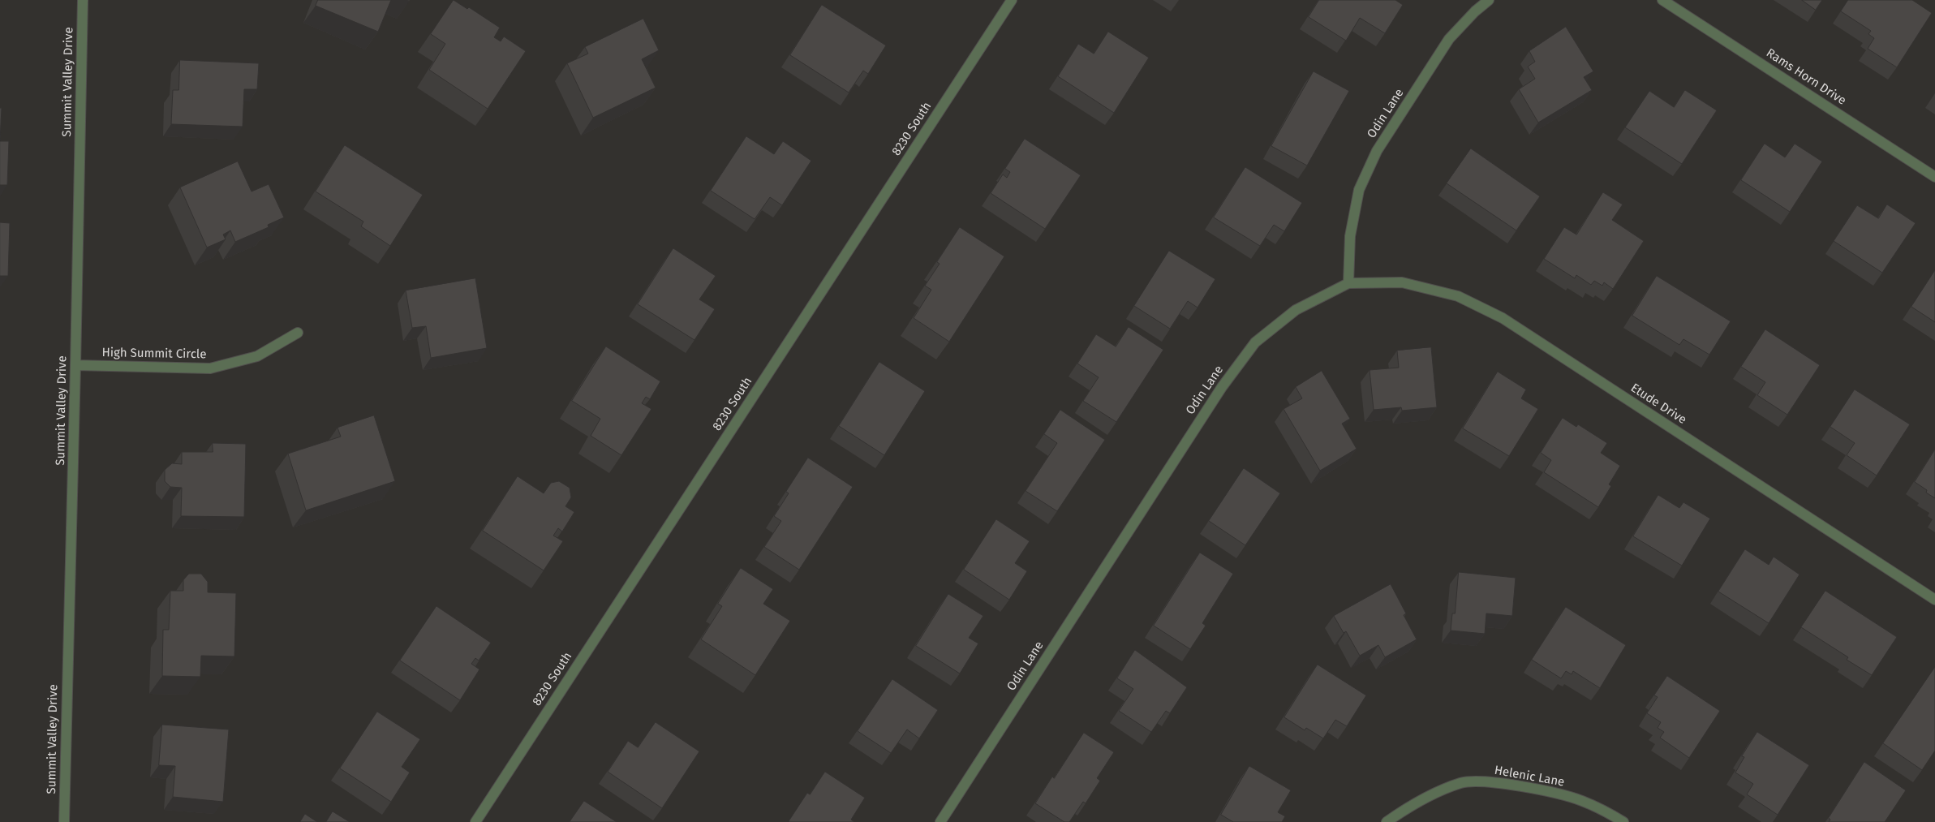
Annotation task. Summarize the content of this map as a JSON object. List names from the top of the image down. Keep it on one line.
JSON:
{"streets":{"street":["Rams Horn Drive","Summit Valley Drive","Odin Lane","8230 South","High Summit Circle","Etude Drive","Helenic Lane"]},"crossings":[["Summit Valley Drive","High Summit Circle"],["Odin Lane","Etude Drive"]]}
